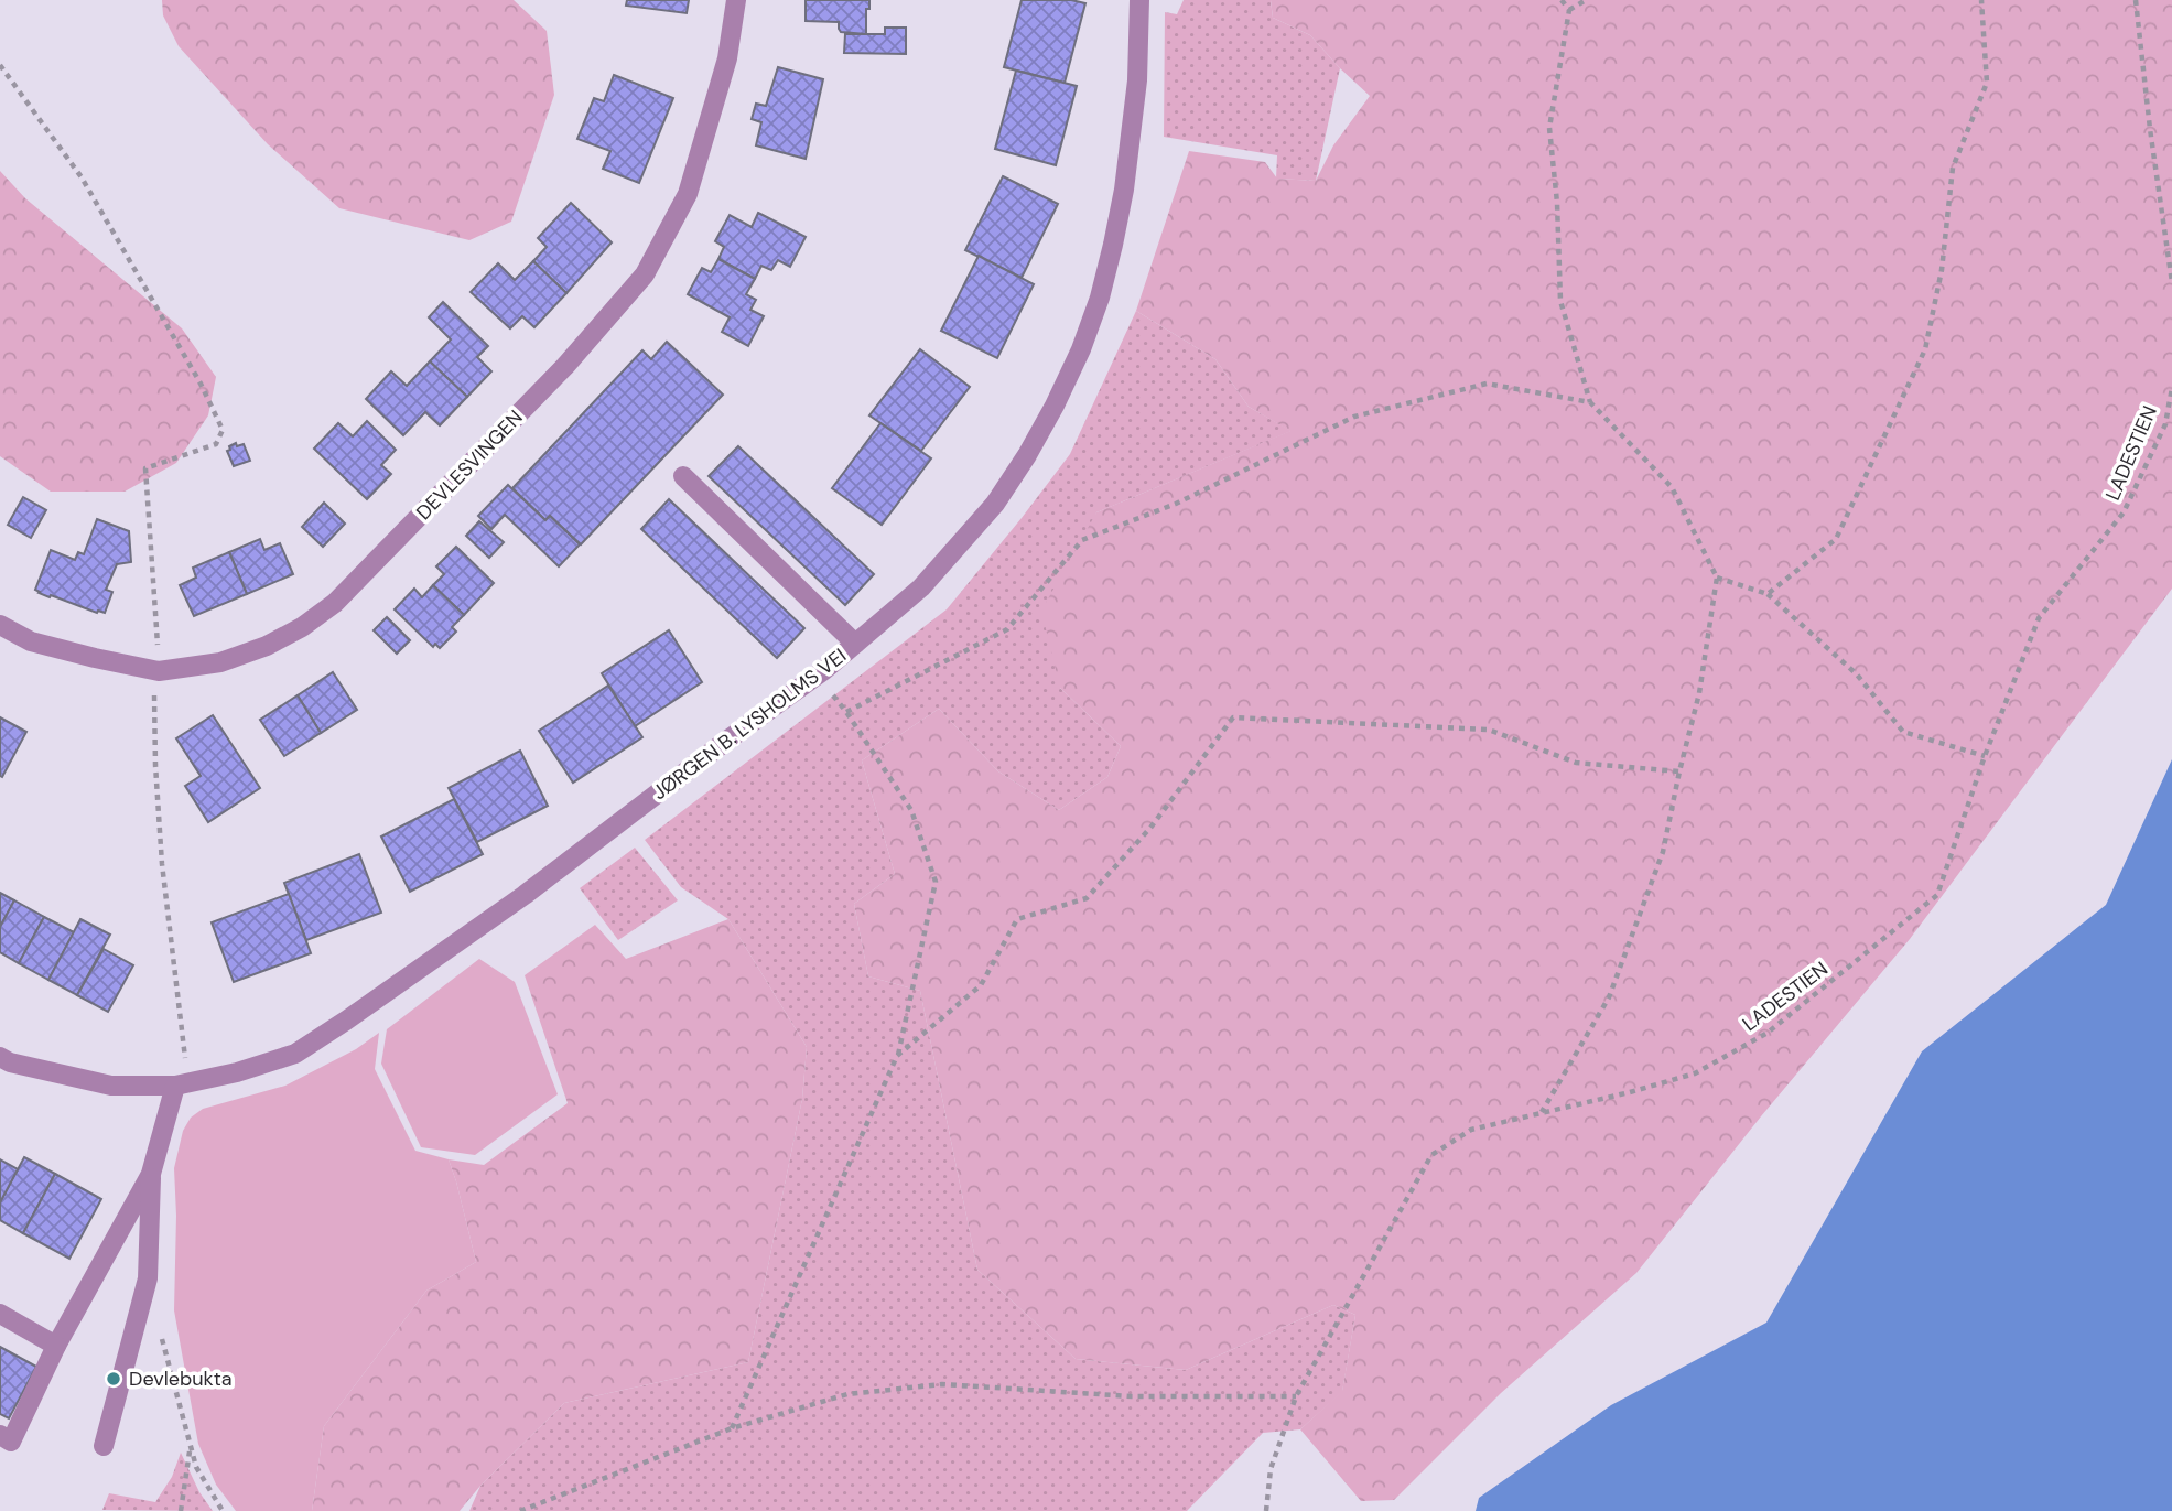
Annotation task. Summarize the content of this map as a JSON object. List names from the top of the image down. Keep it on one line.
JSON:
{"streets":{"street":["DEVLESVINGEN","JØRGEN B. LYSHOLMS VEI"],"path":["LADESTIEN"]},"places":["Devlebukta"]}
